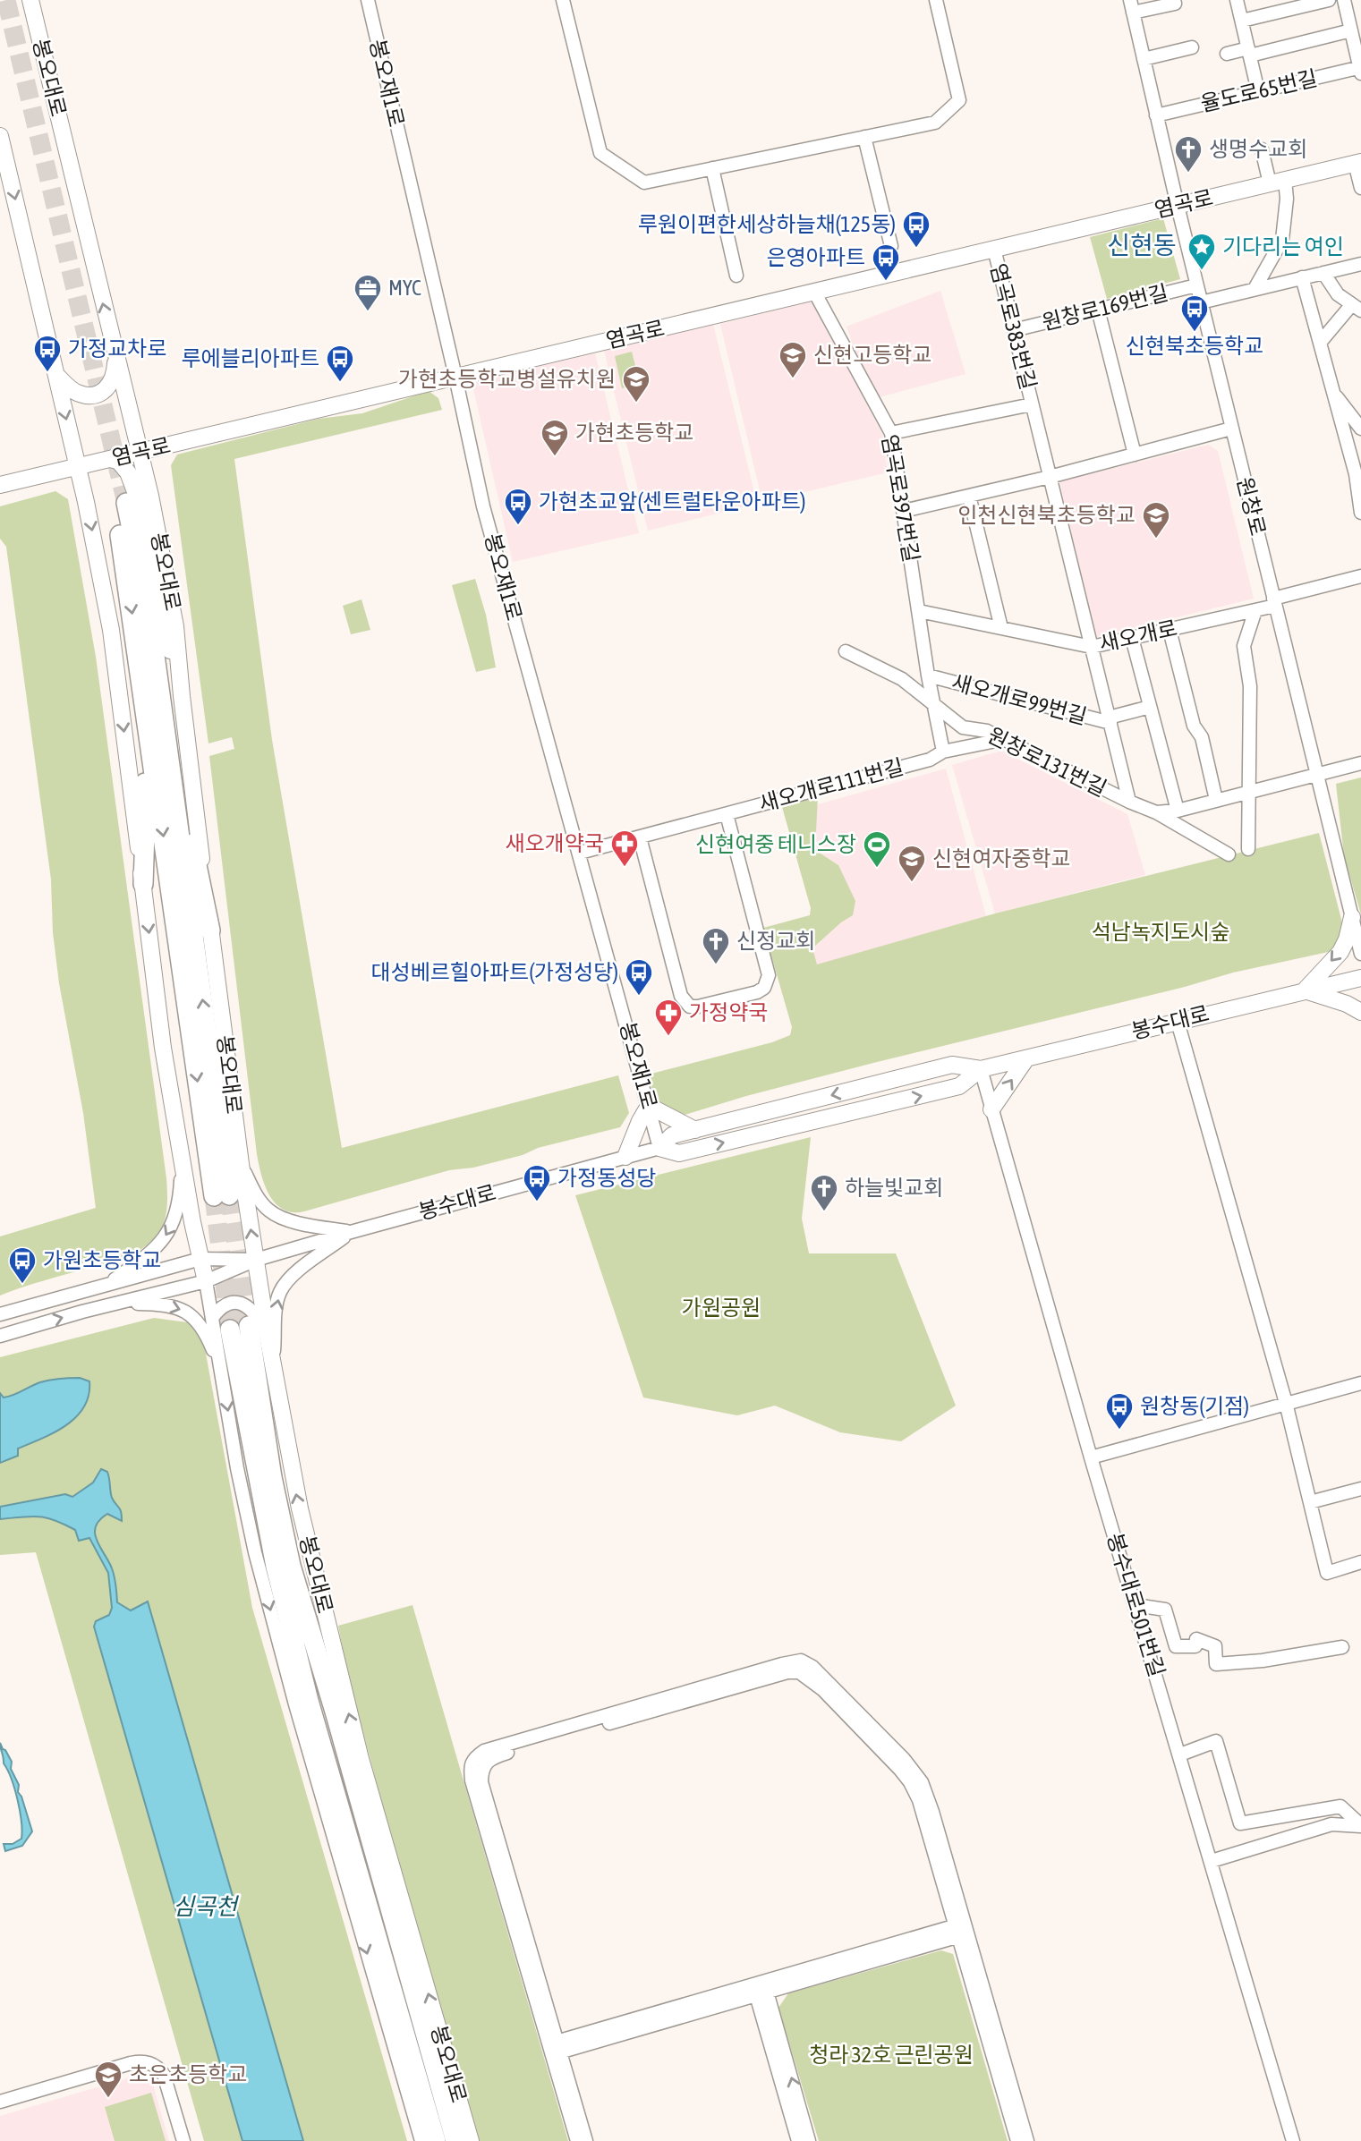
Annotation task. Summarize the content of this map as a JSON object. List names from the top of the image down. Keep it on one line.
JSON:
{"streets":{"highway":["봉오대로"],"main road":["염곡로","봉수대로"],"street":["봉오재1로","율도로65번길","원창로169번길","염곡로383번길","염곡로397번길","원창로","새오개로","새오개로99번길","원창로131번길","새오개로111번길","봉수대로501번길"]},"crossings":[["봉오대로","염곡로"],["봉오대로","봉수대로"],["봉오재1로","염곡로"],["봉오재1로","새오개로111번길"],["봉오재1로","봉수대로"],["율도로65번길","원창로"],["염곡로","염곡로383번길"],["염곡로","염곡로397번길"],["염곡로","원창로"],["원창로169번길","염곡로383번길"],["원창로169번길","원창로"],["염곡로383번길","염곡로397번길"],["염곡로383번길","새오개로"],["염곡로383번길","새오개로99번길"],["염곡로397번길","새오개로"],["원창로","새오개로"],["원창로","원창로131번길"],["새오개로","새오개로99번길"],["새오개로99번길","원창로131번길"],["원창로131번길","새오개로111번길"],["봉수대로","봉수대로501번길"]],"districts":["신현동"],"water":["심곡천"],"parks":["석남녹지도시숲","가원공원","청라 32호 근린공원"],"places":{"church":["생명수교회","신정교회","하늘빛교회"],"bus stop":["루원이편한세상하늘채(125동)","은영아파트","신현북초등학교","가정교차로","루에블리아파트","가현초교앞(센트럴타운아파트)","대성베르힐아파트(가정성당)","가정동성당","가원초등학교","원창동(기점)"],"place":["기다리는 여인"],"office":["MYC"],"school or university":["신현고등학교","가현초등학교병설유치원","가현초등학교","인천신현북초등학교","신현여자중학교","초은초등학교"],"pharmacy":["새오개약국","가정약국"],"sports":["신현여중 테니스장"]}}
